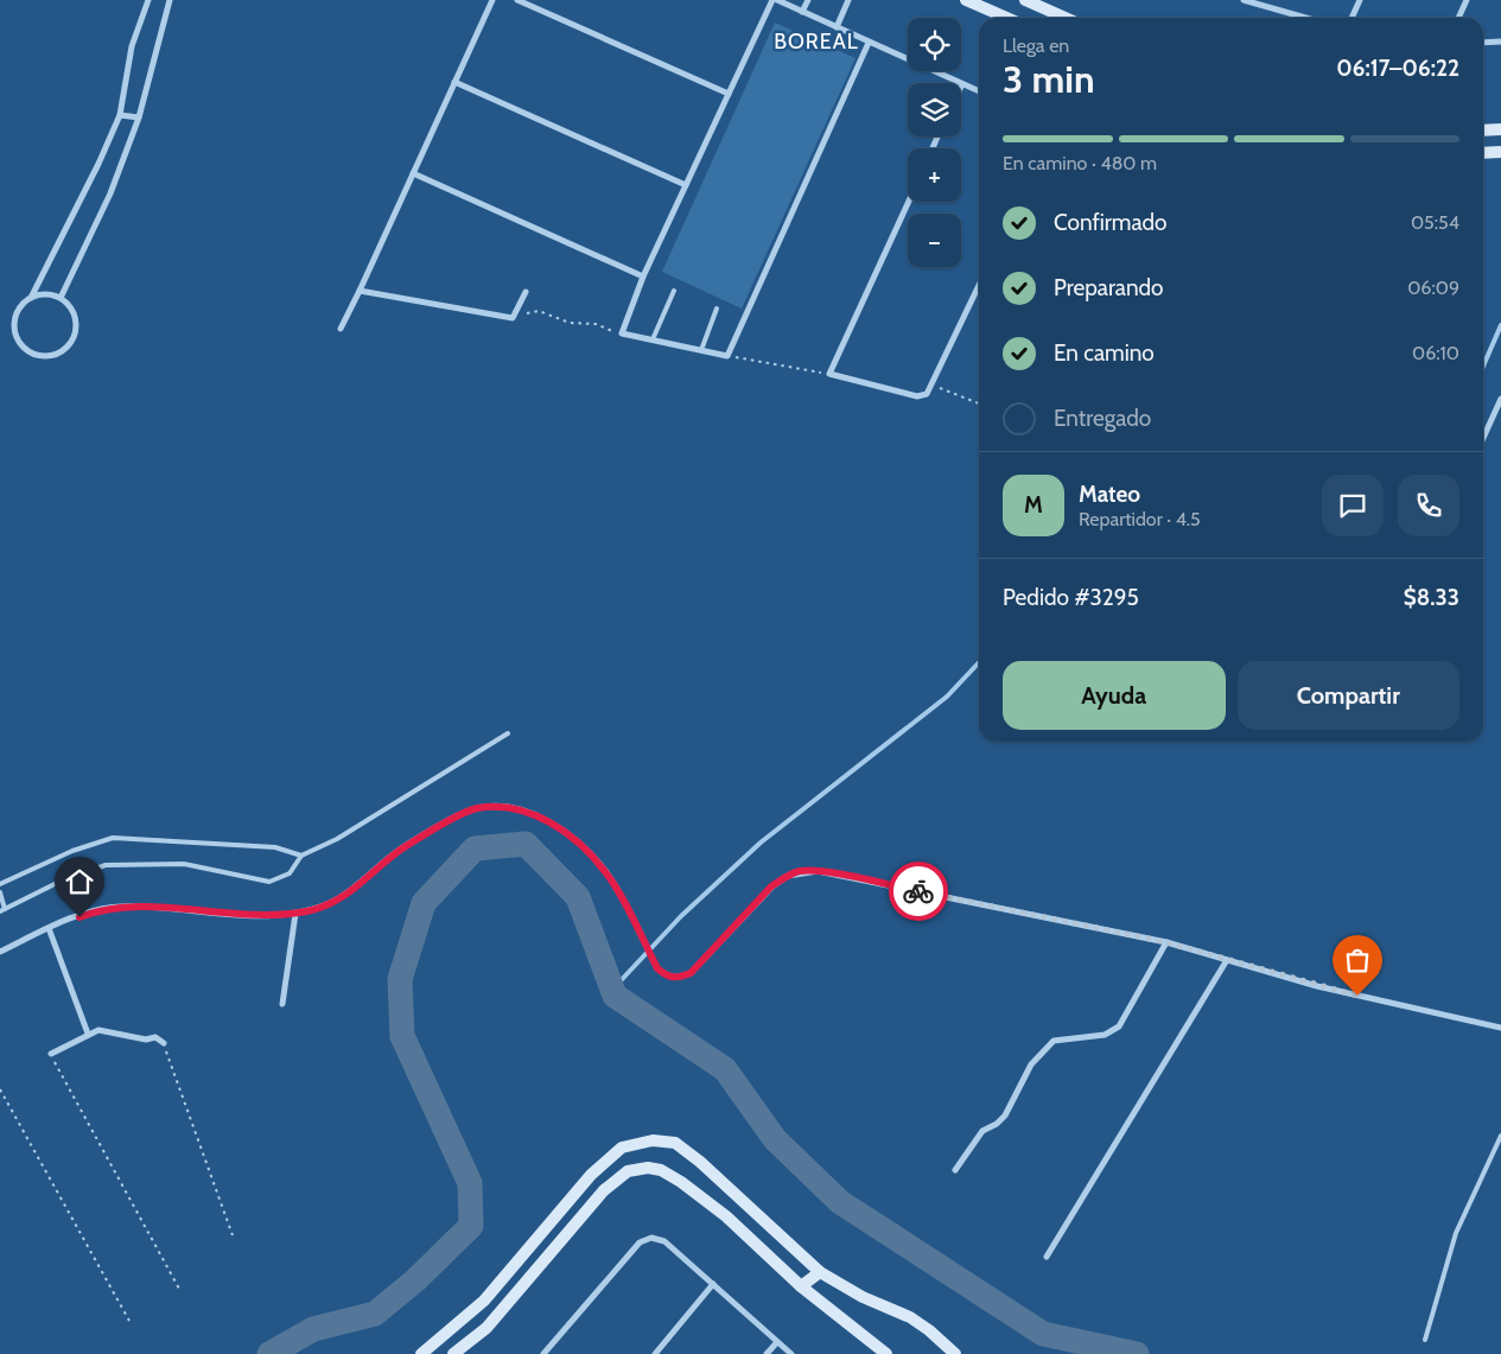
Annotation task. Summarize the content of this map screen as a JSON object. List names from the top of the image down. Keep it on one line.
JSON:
{"districts":["BOREAL"],"page":{"map_buttons":["+","−"],"heading":["3 min","Llega en","06:17–06:22"],"panel":["Mateo","Repartidor · 4.5","Pedido #3295","$8.33"],"bar":"En camino · 480 m","list":[["Confirmado","05:54"],["Preparando","06:09"],["En camino","06:10"],"Entregado"],"round":"M","buttons":["Ayuda","Compartir"]}}
